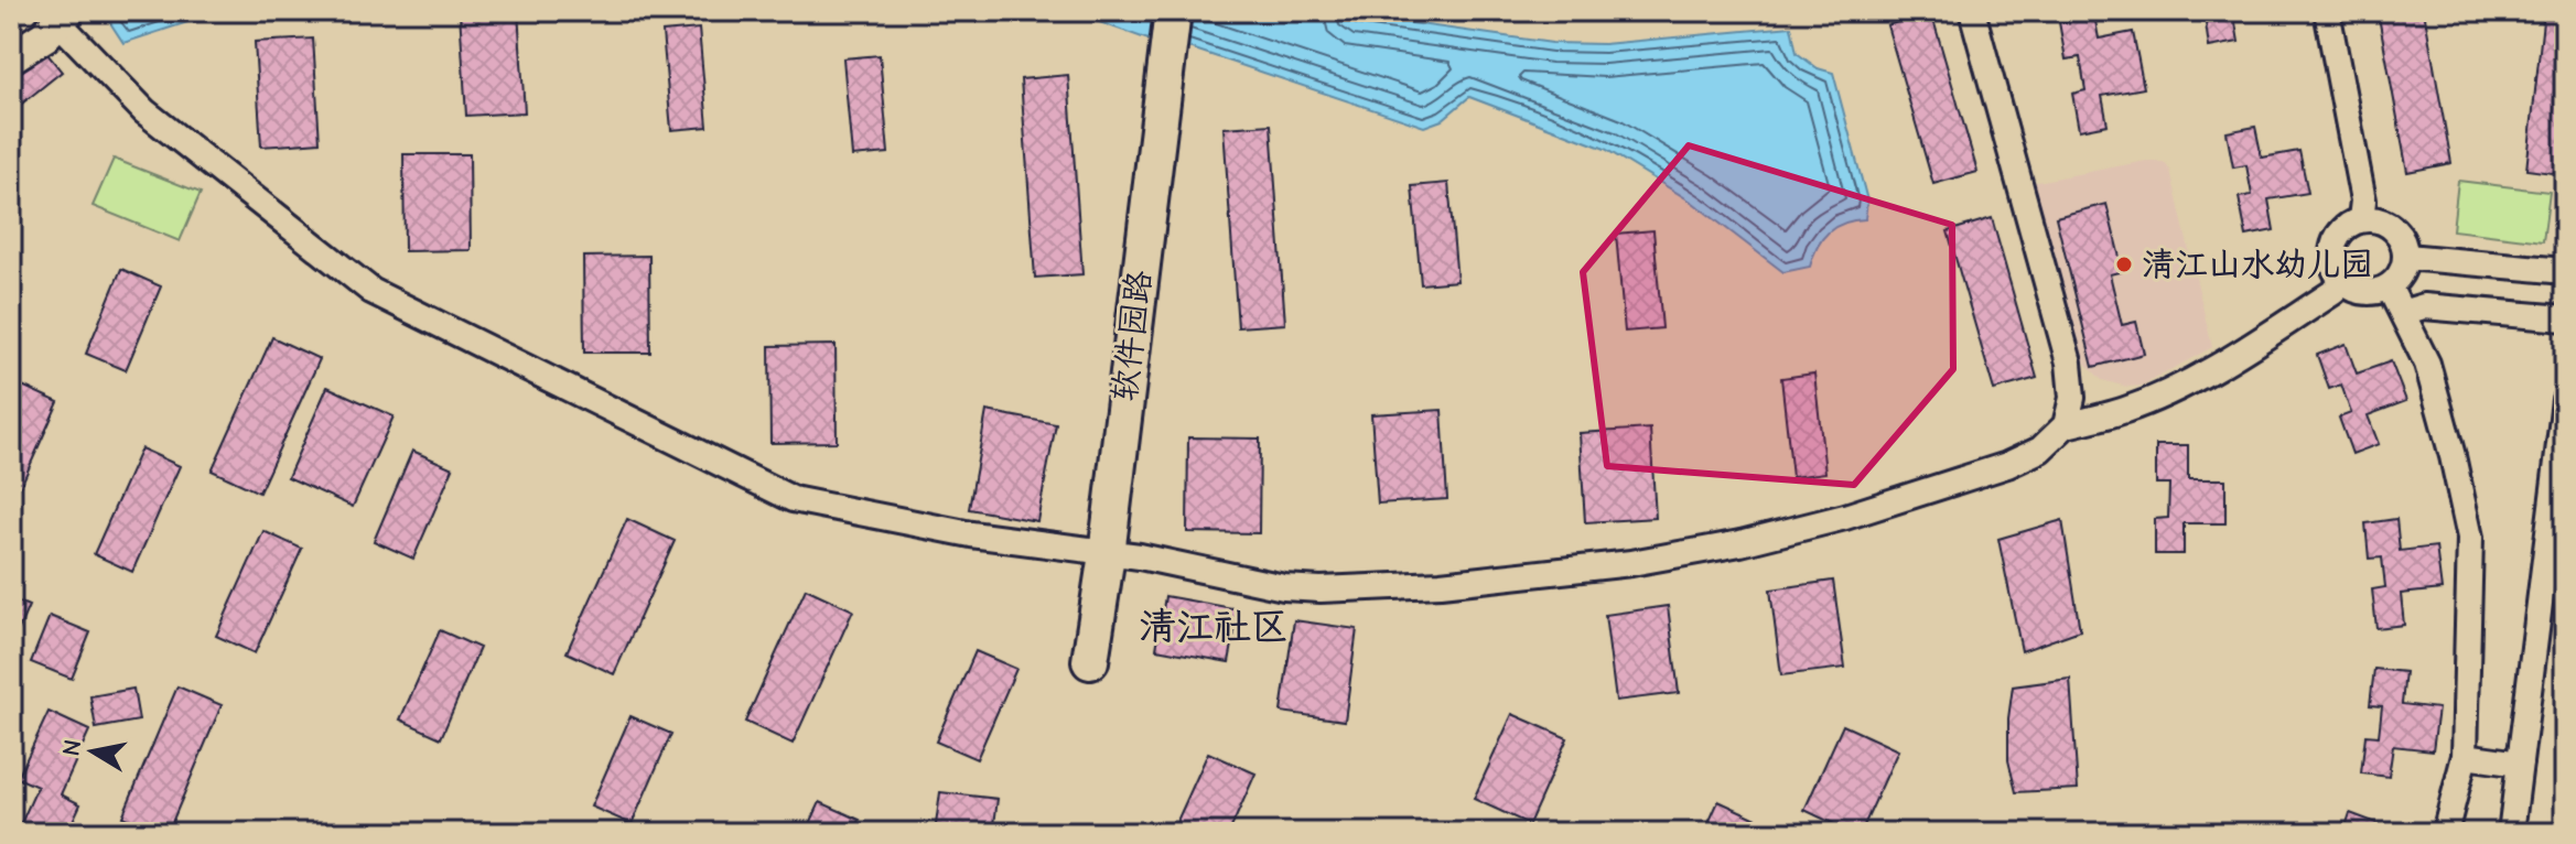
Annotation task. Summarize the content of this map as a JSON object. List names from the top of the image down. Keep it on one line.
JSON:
{"streets":{"main road":["软件园路"]},"districts":["清江社区"],"places":["清江山水幼儿园"],"north":"left"}
